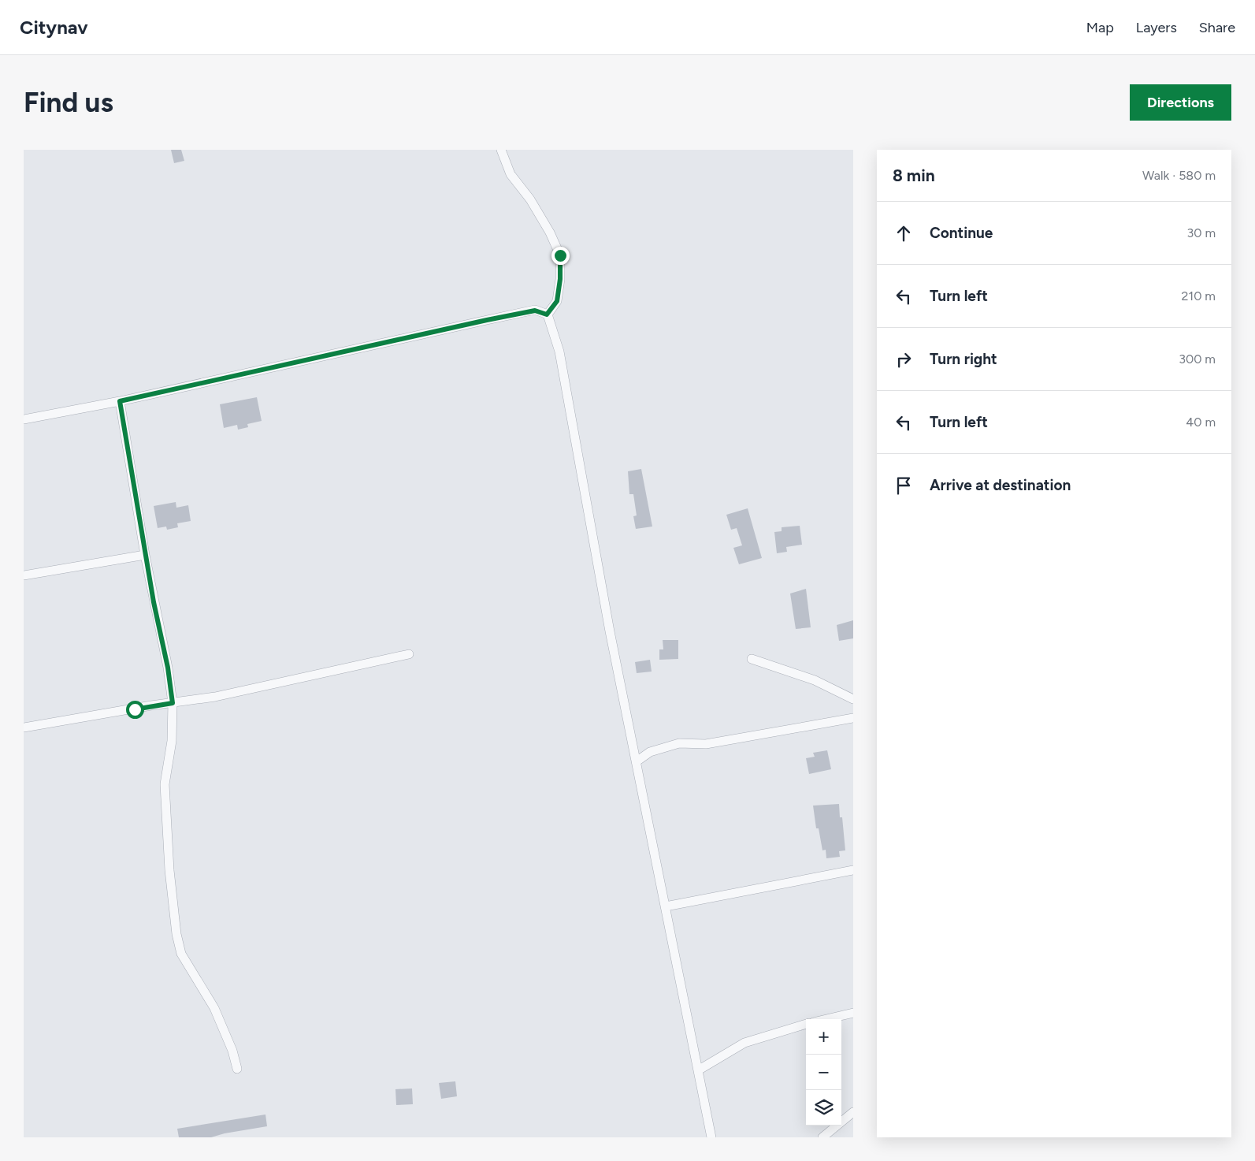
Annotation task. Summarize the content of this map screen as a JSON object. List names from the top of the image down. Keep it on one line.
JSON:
{"page":{"header":"Citynav","nav":["Map","Layers","Share"],"buttons":"Directions","title":"Find us","heading":["8 min","Walk · 580 m"],"list":[["Continue","30 m"],["Turn left","210 m"],["Turn right","300 m"],["Turn left","40 m"],"Arrive at destination"],"map_buttons":["+","−"]}}
